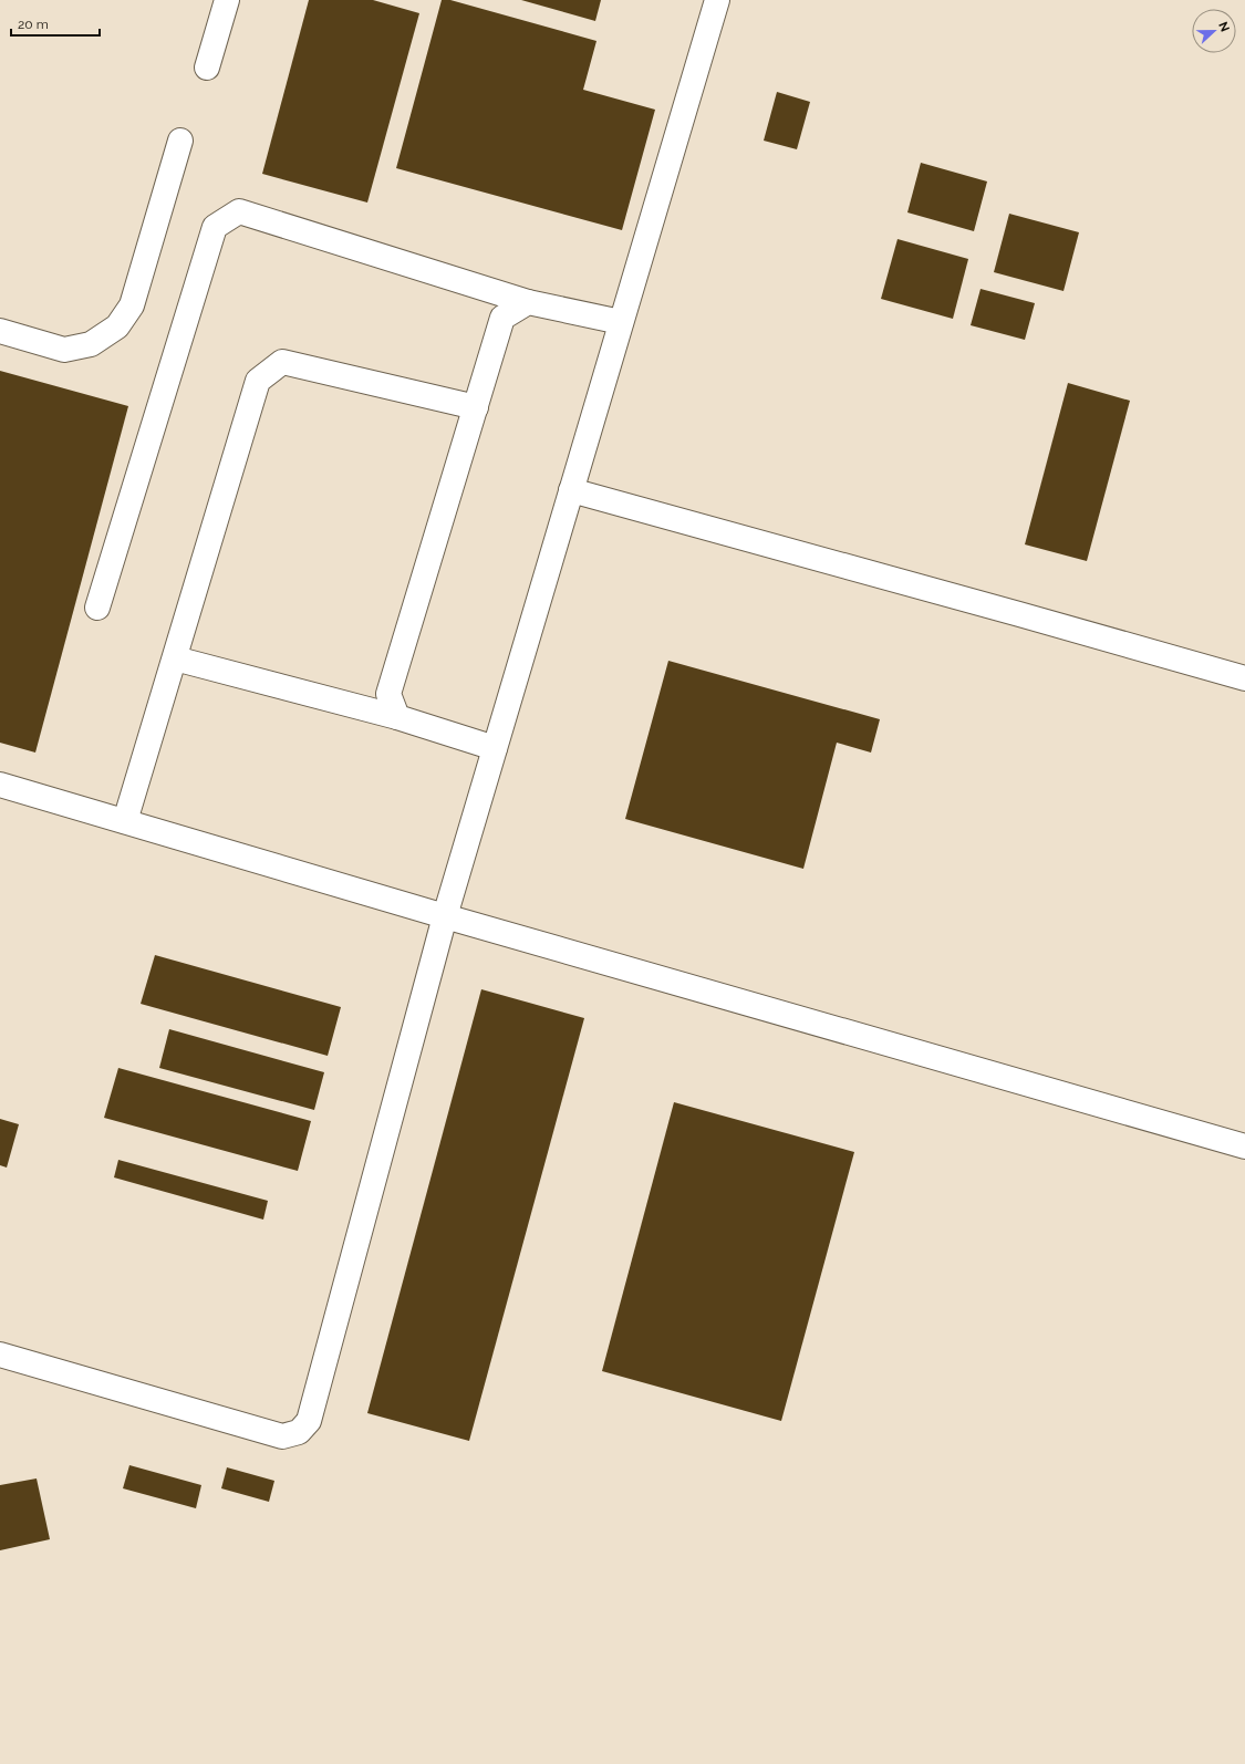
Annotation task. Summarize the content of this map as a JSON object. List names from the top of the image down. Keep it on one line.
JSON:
{"scale_bar":"20 m","north":"right"}
